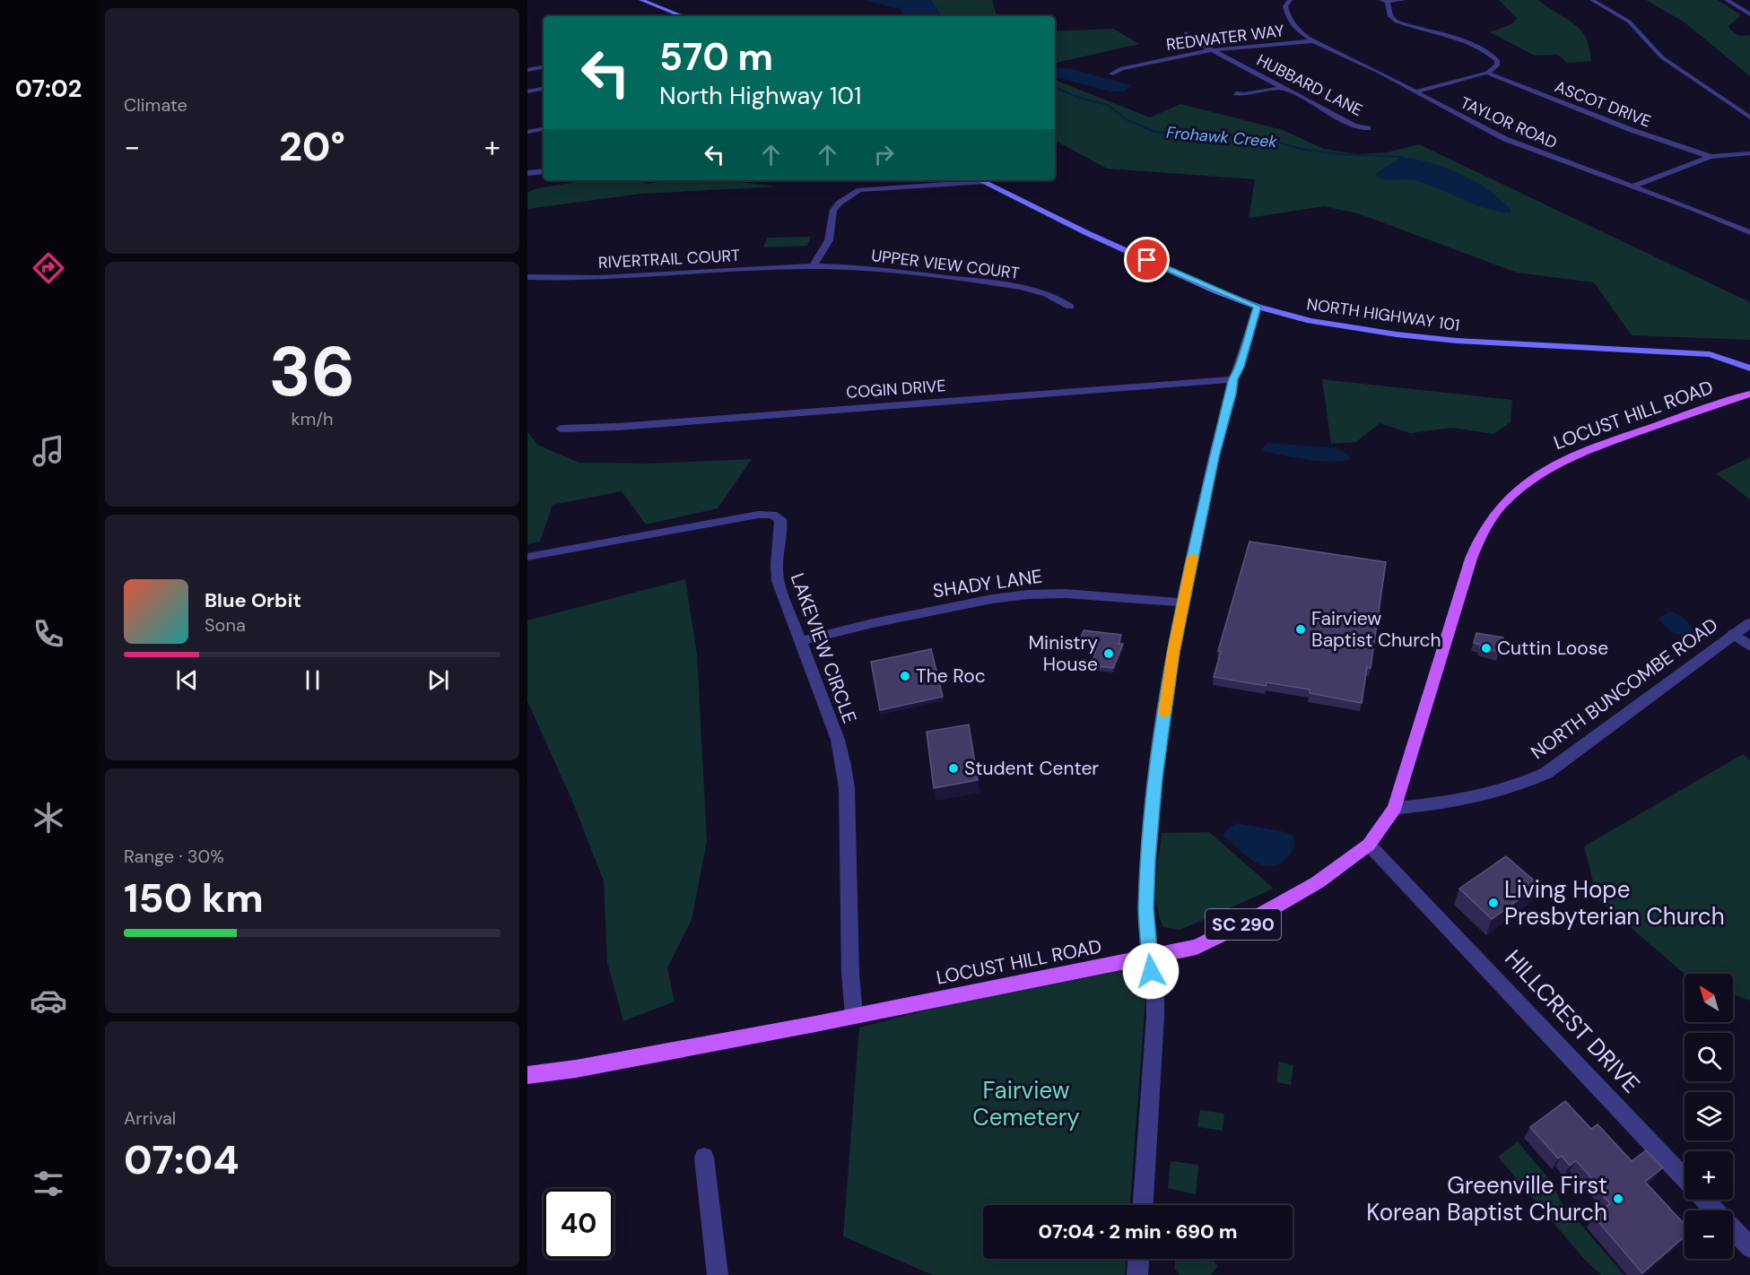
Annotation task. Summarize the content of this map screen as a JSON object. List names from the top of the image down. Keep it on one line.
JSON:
{"streets":{"main road":["NORTH HIGHWAY 101","LOCUST HILL ROAD","SC 290"],"street":["REDWATER WAY","HUBBARD LANE","ASCOT DRIVE","TAYLOR ROAD","RIVERTRAIL COURT","UPPER VIEW COURT","COGIN DRIVE","SHADY LANE","LAKEVIEW CIRCLE","NORTH BUNCOMBE ROAD","HILLCREST DRIVE"]},"crossings":[["REDWATER WAY","HUBBARD LANE"],["REDWATER WAY","TAYLOR ROAD"],["RIVERTRAIL COURT","UPPER VIEW COURT"],["LOCUST HILL ROAD","LAKEVIEW CIRCLE"],["LOCUST HILL ROAD","NORTH BUNCOMBE ROAD"],["LOCUST HILL ROAD","HILLCREST DRIVE"],["SHADY LANE","LAKEVIEW CIRCLE"]],"water":["Frohawk Creek"],"parks":["Fairview Cemetery"],"places":["Fairview Baptist Church","Cuttin Loose","Ministry House","The Roc","Student Center","Living Hope Presbyterian Church","Greenville First Korean Baptist Church"],"north":"top left","page":{"tabs":"07:02","tile":["Climate",["36","km/h"],["Range · 30%","150 km"],["Arrival","07:04"]],"turn":["570 m","North Highway 101"],"heat":["−","20°","+"],"song":["Blue Orbit","Sona"],"map_buttons":["+","−"],"limit":"40","trip":"07:04 · 2 min · 690 m"}}
